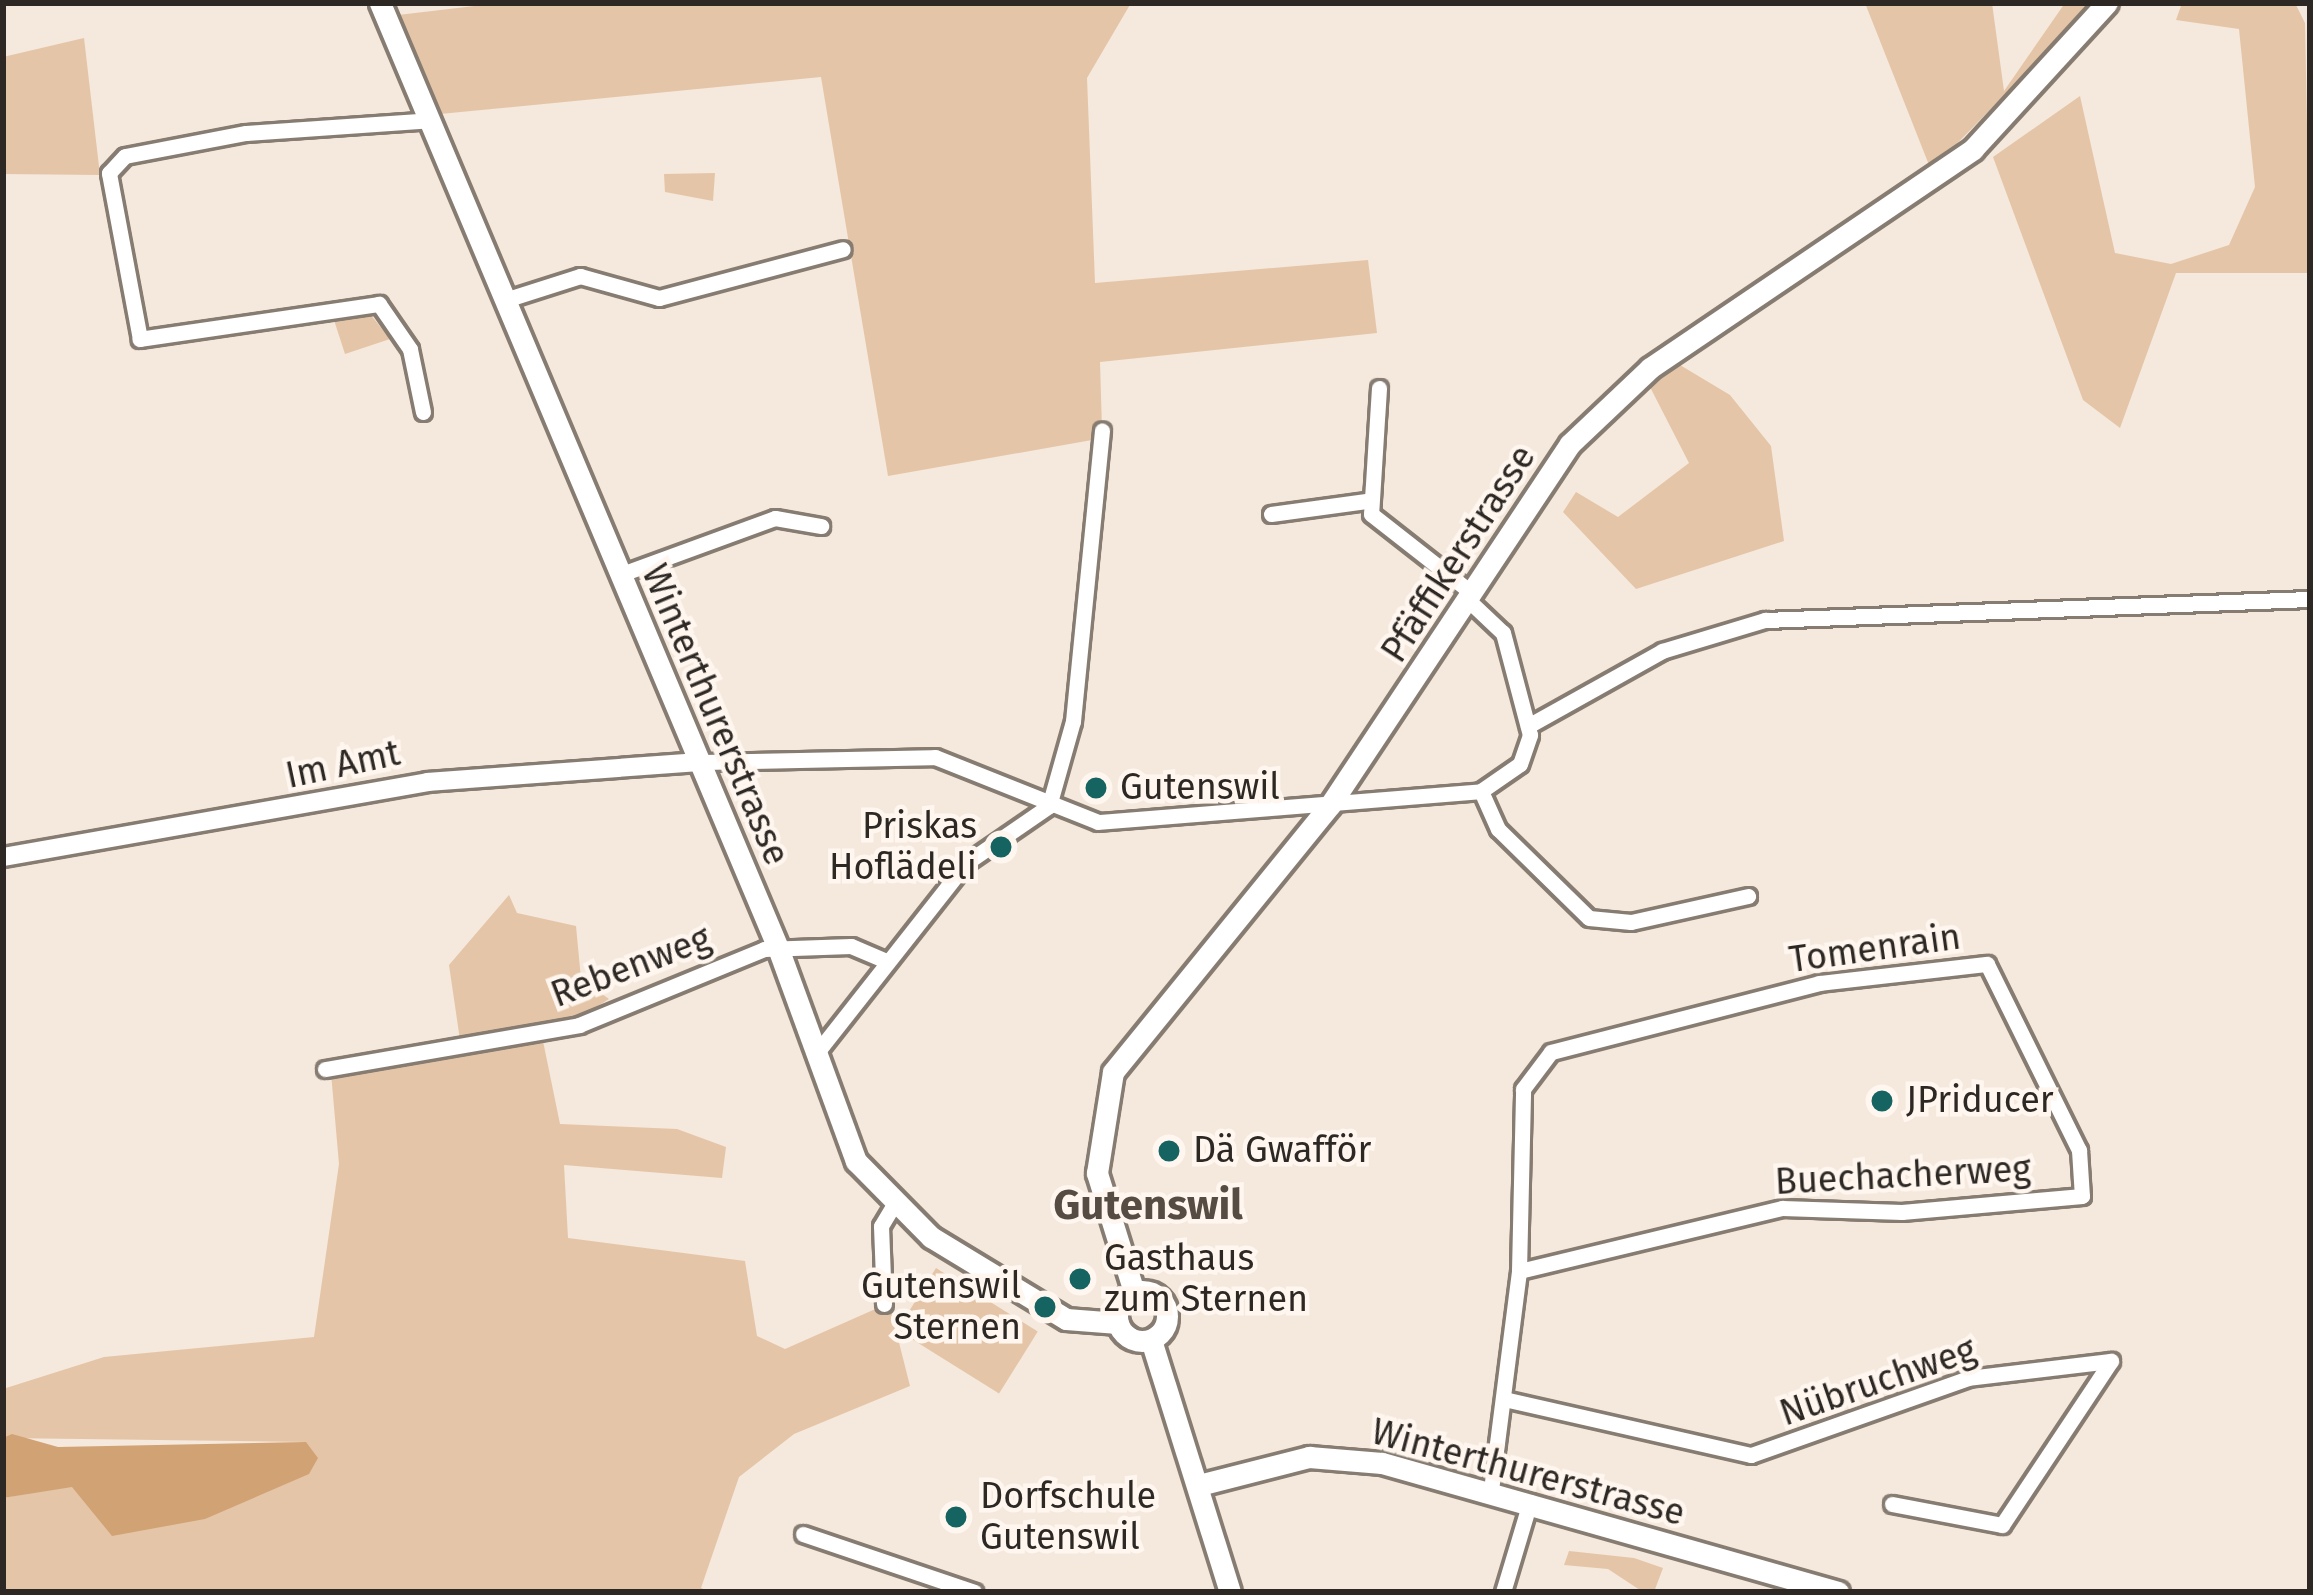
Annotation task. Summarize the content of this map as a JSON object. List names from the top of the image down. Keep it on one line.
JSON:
{"streets":{"main road":["Pfäffikerstrasse","Winterthurerstrasse"],"street":["Im Amt","Tomenrain","Rebenweg","Buechacherweg","Nübruchweg"]},"crossings":[["Pfäffikerstrasse","Winterthurerstrasse"],["Winterthurerstrasse","Im Amt"],["Winterthurerstrasse","Rebenweg"],["Tomenrain","Buechacherweg"]],"districts":["Gutenswil"],"places":["Gutenswil","Priskas Hoflädeli","JPriducer","Dä Gwafför","Gasthaus zum Sternen","Gutenswil Sternen","Dorfschule Gutenswil"]}
